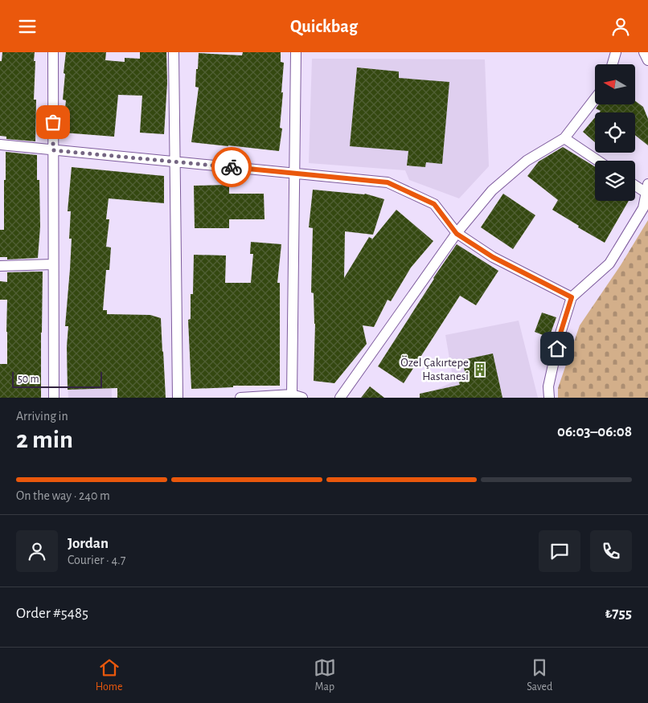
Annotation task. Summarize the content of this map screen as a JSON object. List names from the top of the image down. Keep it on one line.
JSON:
{"places":{"building":["Özel Çakırtepe Hastanesi"]},"scale_bar":"50 m","north":"left","page":{"header":"Quickbag","scale":"50 m","heading":["2 min","Arriving in","06:03–06:08"],"panel":["Jordan","Courier · 4.7","Order #5485","₺755"],"bar":"On the way · 240 m","tabs":["Home","Map","Saved"]}}
